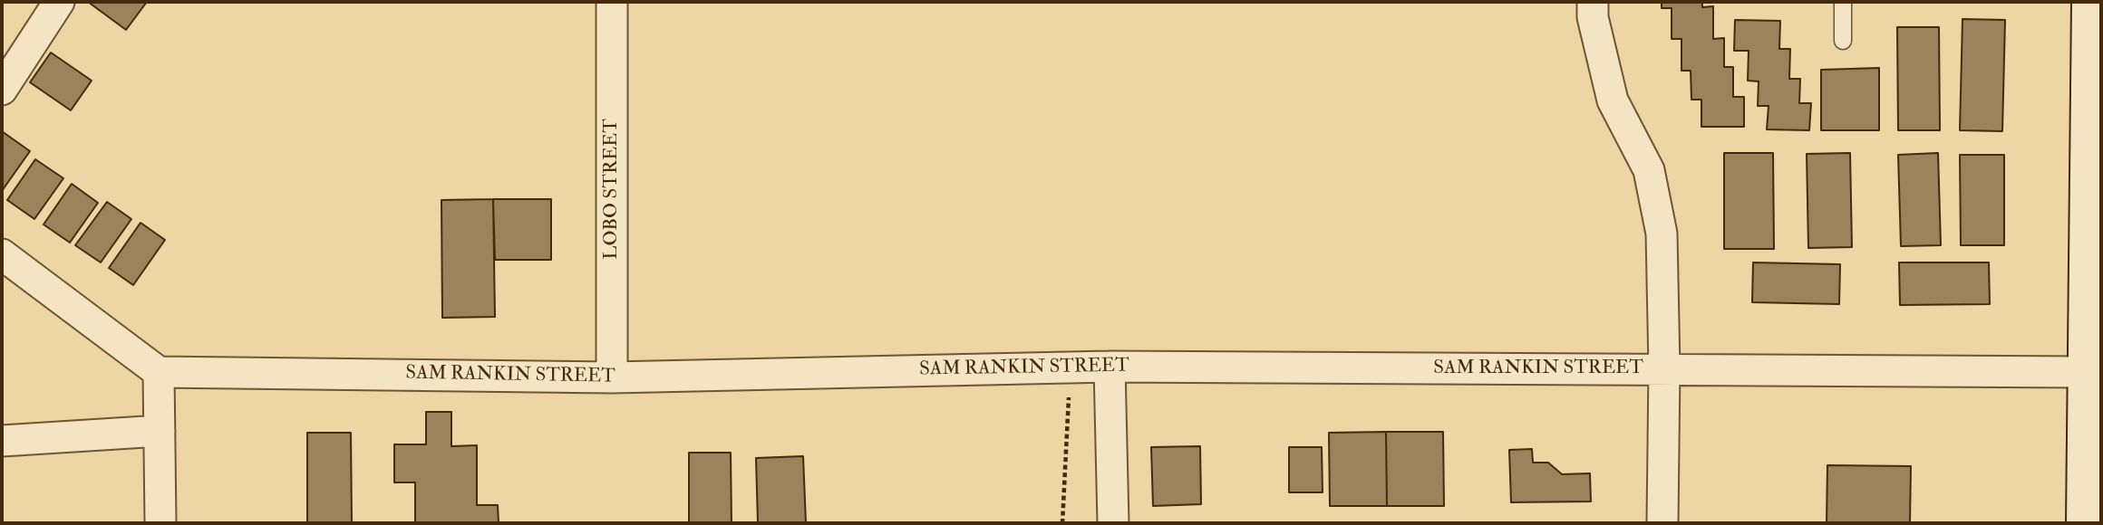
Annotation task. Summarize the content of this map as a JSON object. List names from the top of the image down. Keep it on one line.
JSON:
{"streets":{"street":["LOBO STREET","SAM RANKIN STREET"]},"crossings":[["LOBO STREET","SAM RANKIN STREET"]]}
